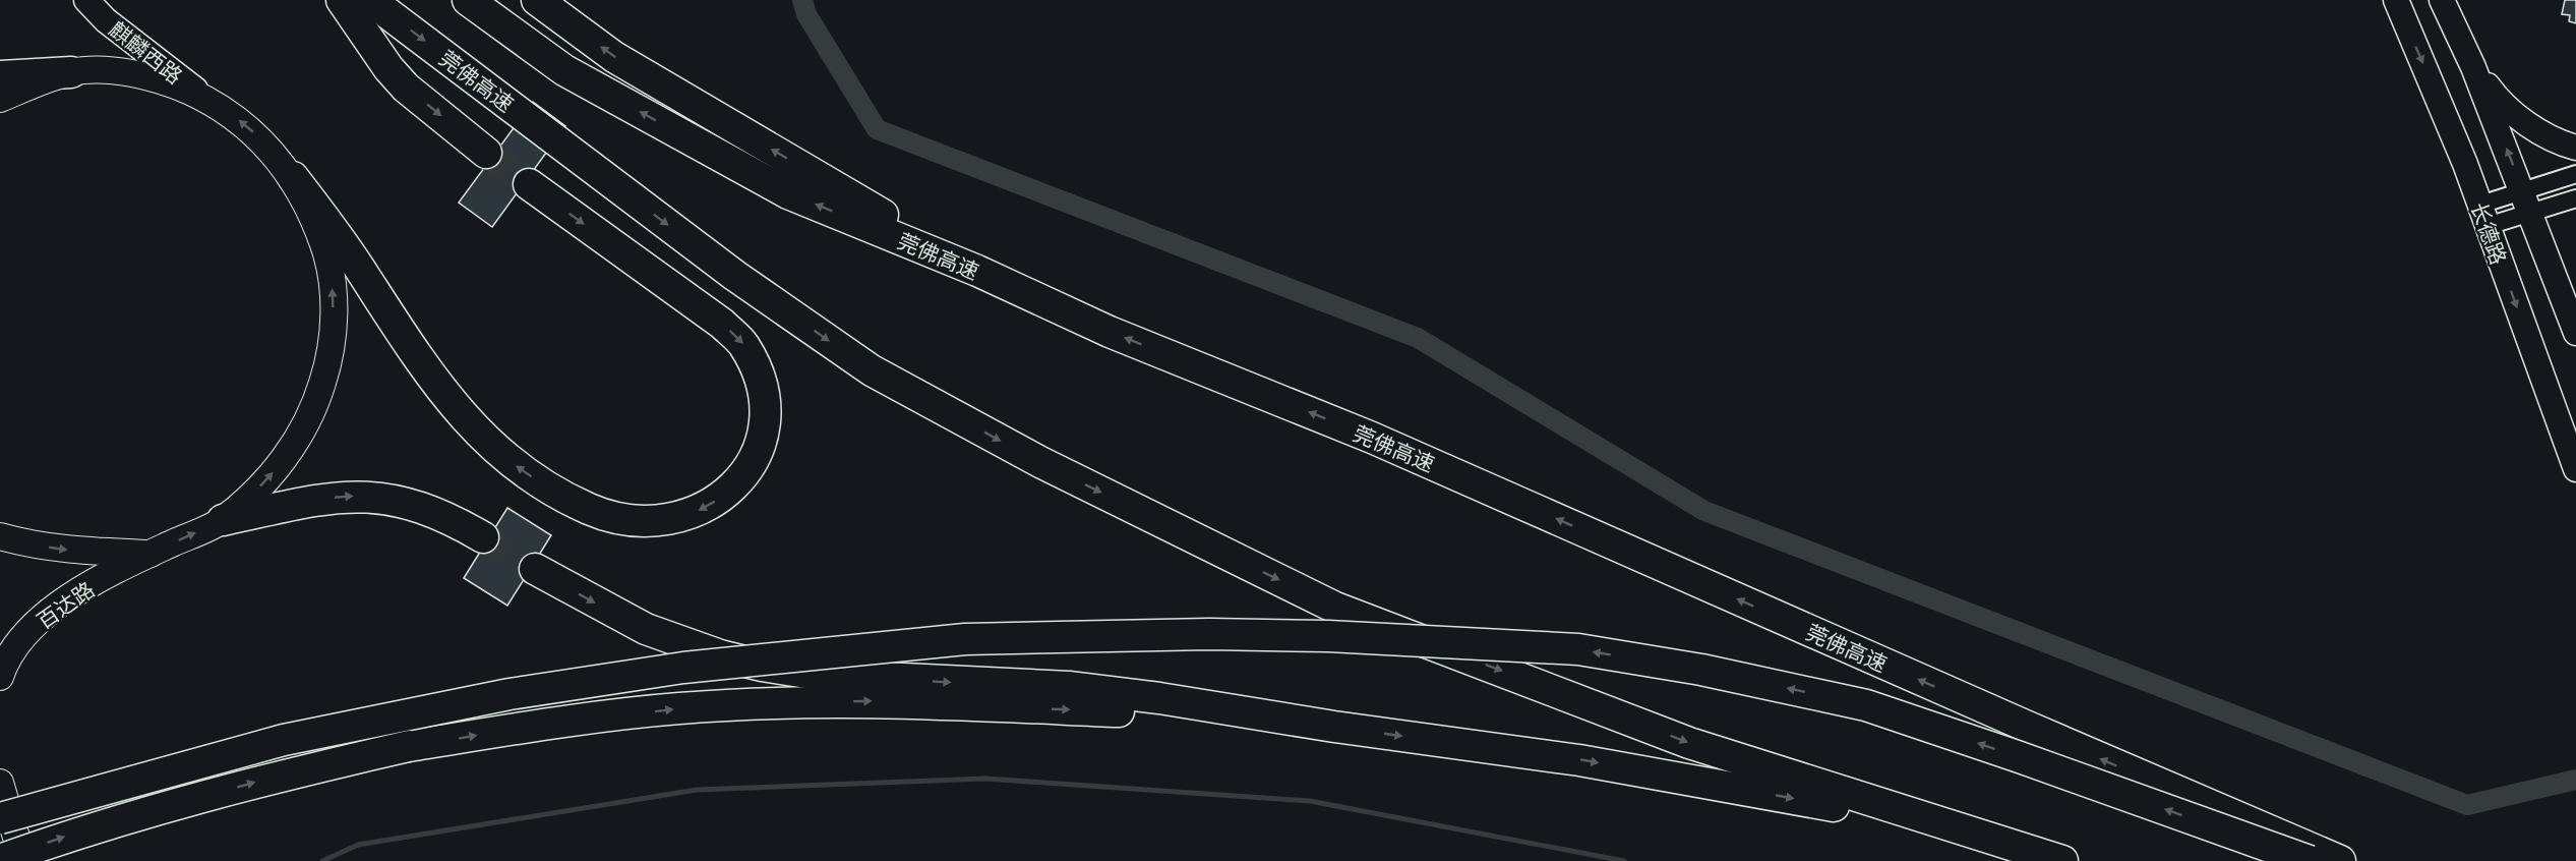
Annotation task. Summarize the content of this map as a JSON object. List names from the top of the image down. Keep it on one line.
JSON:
{"streets":{"highway":["莞佛高速"],"main road":["麒麟西路","长德路","百达路"]},"crossings":[["麒麟西路","百达路"]]}
